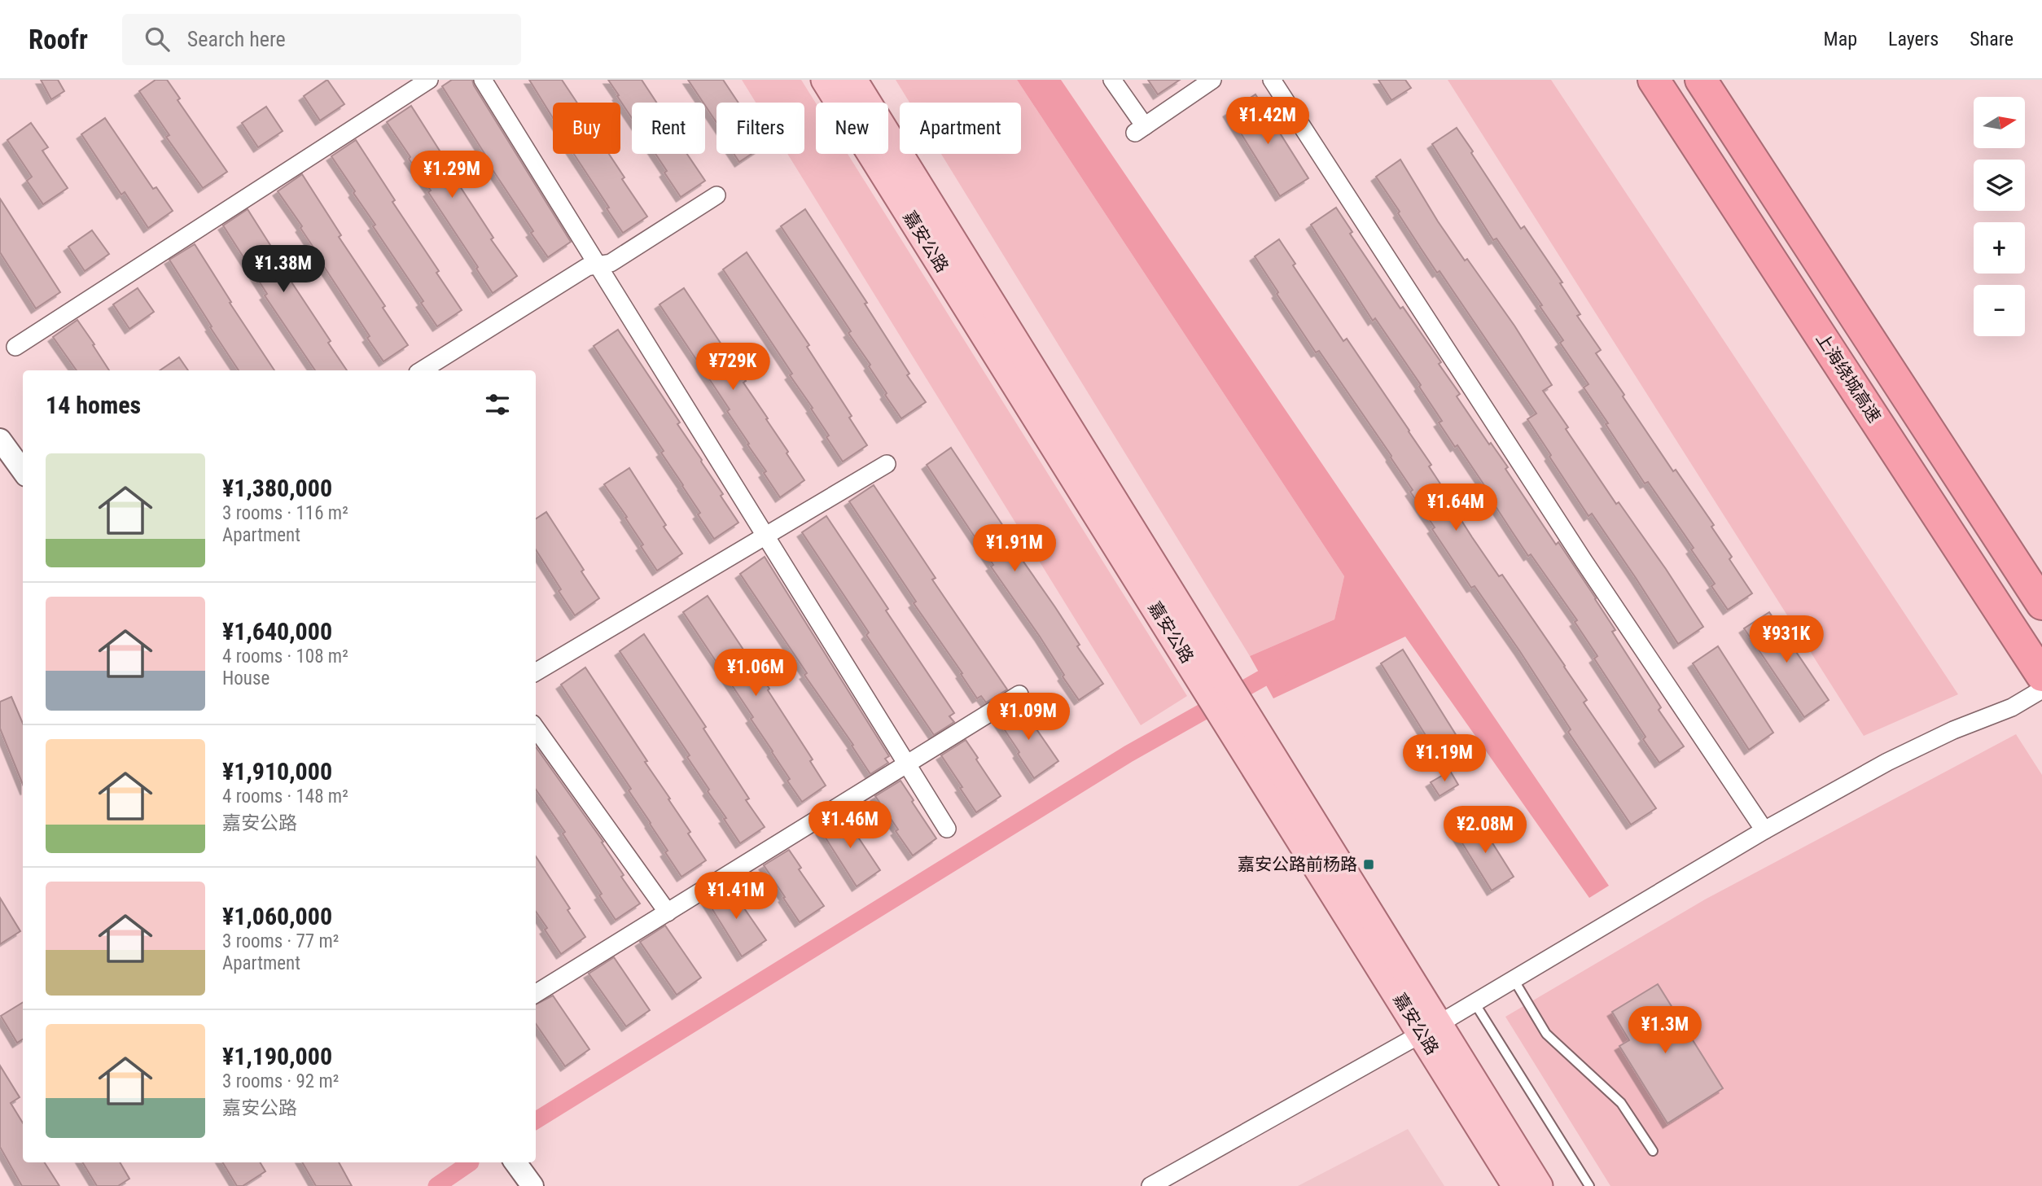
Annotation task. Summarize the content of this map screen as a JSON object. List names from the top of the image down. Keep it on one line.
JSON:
{"streets":{"highway":["上海绕城高速"],"main road":["嘉安公路"]},"places":{"transit":["嘉安公路前杨路"]},"north":"right","page":{"header":"Roofr","search":"Search here","nav":["Map","Layers","Share"],"map_buttons":["+","−"],"price":["¥1.42M","¥1.29M","¥1.38M","¥729K","¥1.64M","¥1.91M","¥931K","¥1.06M","¥1.09M","¥1.19M","¥1.46M","¥2.08M","¥1.41M","¥1.3M"],"chip":["Buy","Rent","Filters","New","Apartment"],"heading":"14 homes","list":[{"name":"¥1,380,000","note":"3 rooms · 116 m² · Apartment"},{"name":"¥1,640,000","note":"4 rooms · 108 m² · House"},{"name":"¥1,910,000","note":"4 rooms · 148 m² · 嘉安公路"},{"name":"¥1,060,000","note":"3 rooms · 77 m² · Apartment"},{"name":"¥1,190,000","note":"3 rooms · 92 m² · 嘉安公路"}]}}
